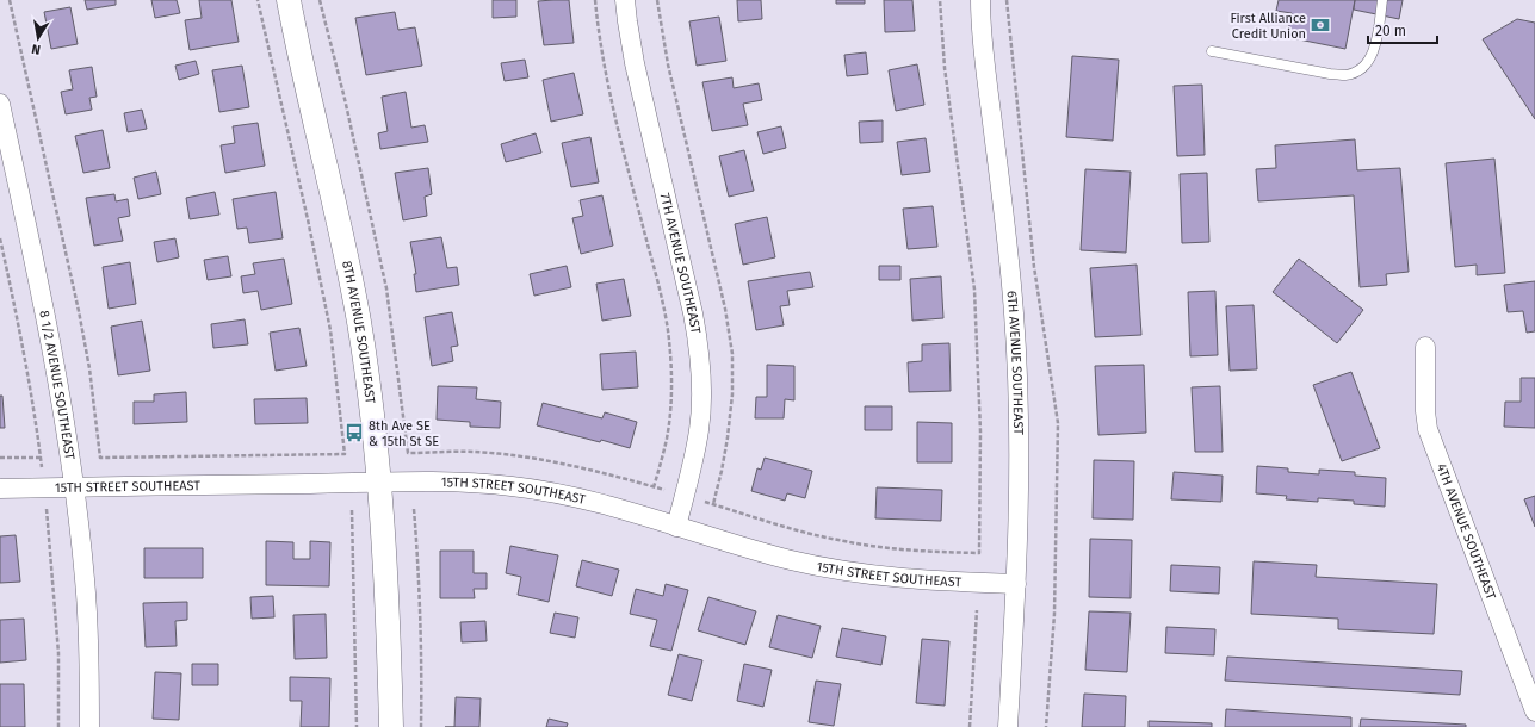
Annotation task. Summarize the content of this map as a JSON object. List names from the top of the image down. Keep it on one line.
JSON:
{"streets":{"street":["7TH AVENUE SOUTHEAST","8TH AVENUE SOUTHEAST","6TH AVENUE SOUTHEAST","8 1/2 AVENUE SOUTHEAST","15TH STREET SOUTHEAST","4TH AVENUE SOUTHEAST"]},"crossings":[["7TH AVENUE SOUTHEAST","15TH STREET SOUTHEAST"],["8TH AVENUE SOUTHEAST","15TH STREET SOUTHEAST"],["6TH AVENUE SOUTHEAST","15TH STREET SOUTHEAST"],["8 1/2 AVENUE SOUTHEAST","15TH STREET SOUTHEAST"]],"places":{"bank":["First Alliance Credit Union"],"bus stop":["8th Ave SE & 15th St SE"]},"scale_bar":"20 m","north":"bottom"}
